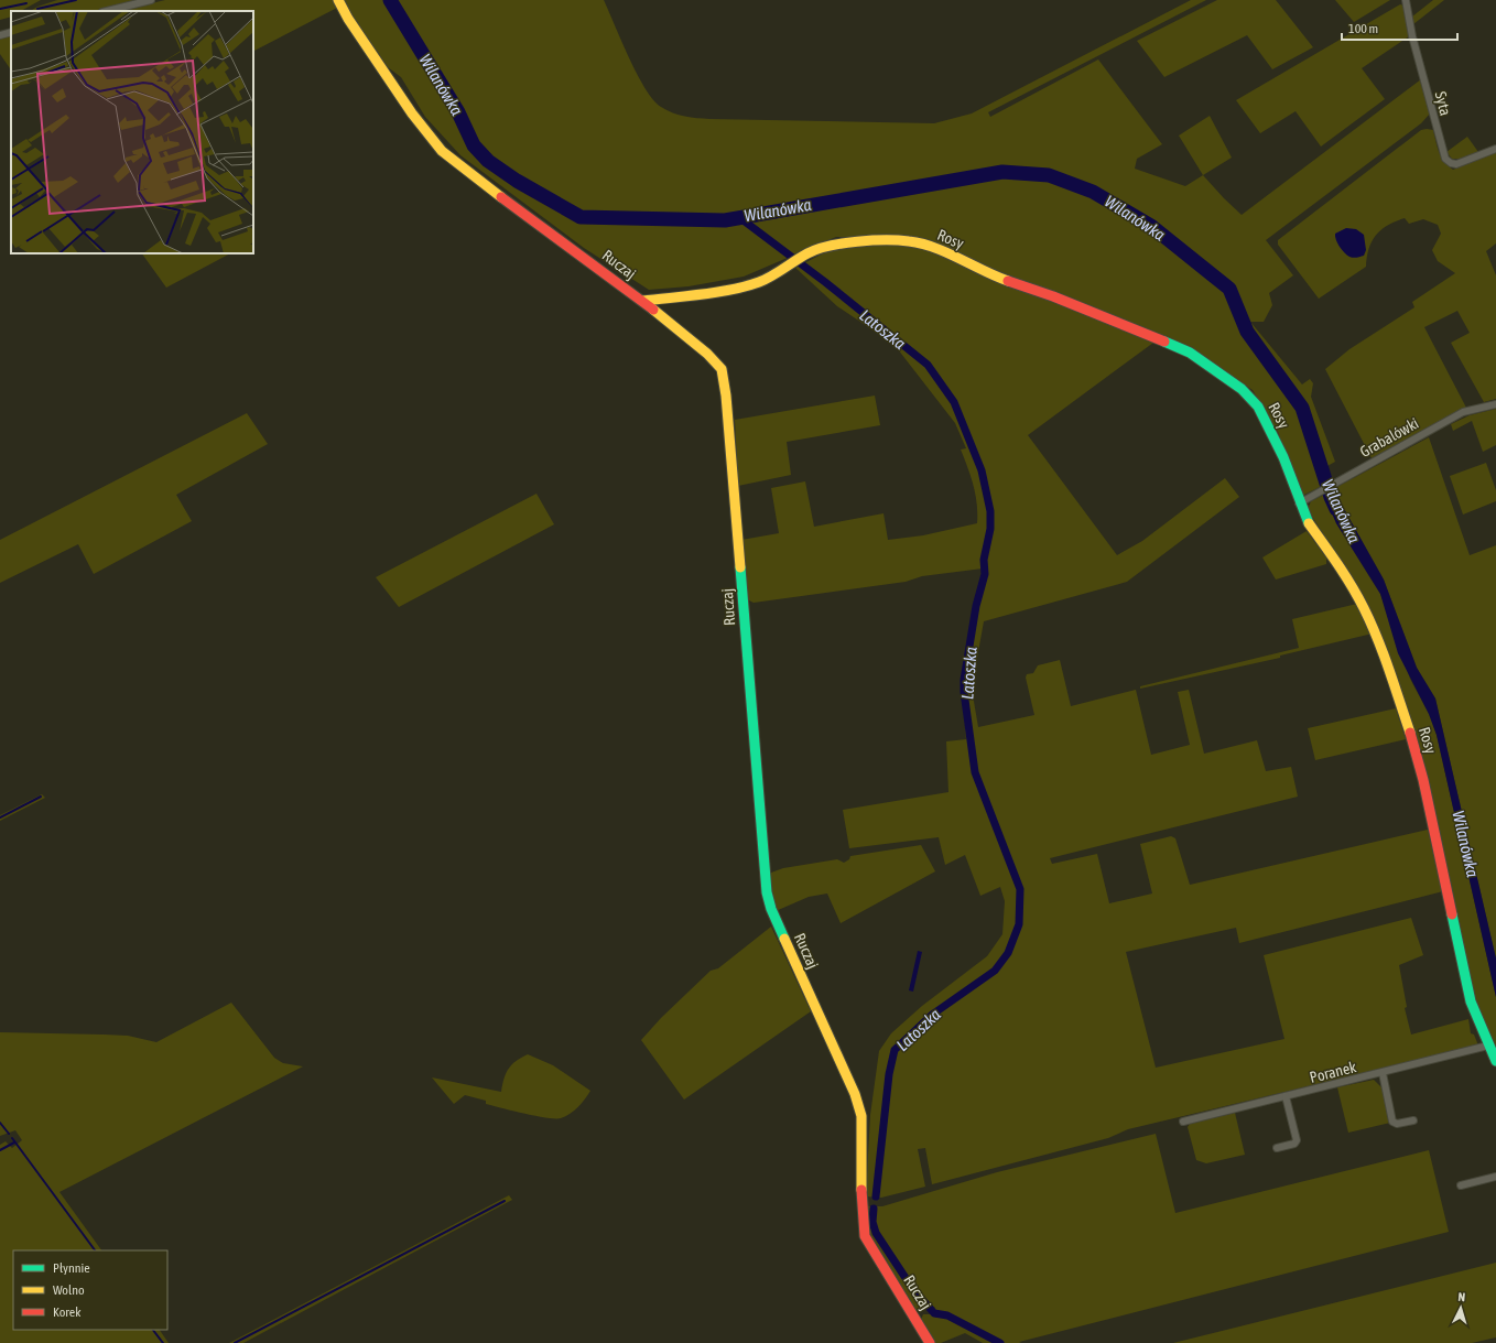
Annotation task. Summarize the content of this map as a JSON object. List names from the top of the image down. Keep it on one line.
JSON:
{"streets":{"street":["Syta","Rosy","Ruczaj","Grabalówki","Poranek"]},"crossings":[["Rosy","Ruczaj"],["Rosy","Grabalówki"],["Rosy","Poranek"]],"water":["Wilanówka","Latoszka"],"legend":["Płynnie","Wolno","Korek"],"scale_bar":"100 m","north":"top"}
